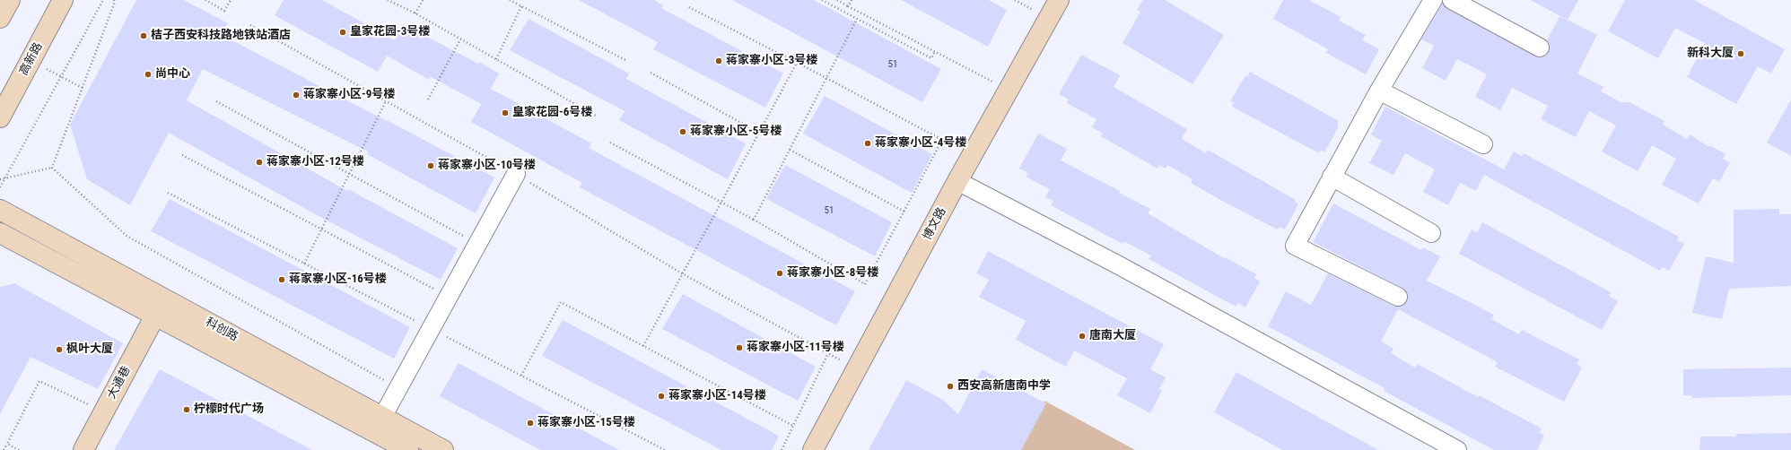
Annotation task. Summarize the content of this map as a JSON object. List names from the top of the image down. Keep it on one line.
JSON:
{"streets":{"street":["高新路","博文路","科创路","大通巷"]},"crossings":[["科创路","大通巷"]],"places":["皇家花园-3号楼","桔子西安科技路地铁站酒店","新科大厦","蒋家寨小区-3号楼","尚中心","蒋家寨小区-9号楼","皇家花园-6号楼","蒋家寨小区-5号楼","蒋家寨小区-4号楼","蒋家寨小区-12号楼","蒋家寨小区-10号楼","蒋家寨小区-8号楼","蒋家寨小区-16号楼","唐南大厦","蒋家寨小区-11号楼","枫叶大厦","西安高新唐南中学","蒋家寨小区-14号楼","柠檬时代广场","蒋家寨小区-15号楼"],"house_numbers":["51","51"]}
